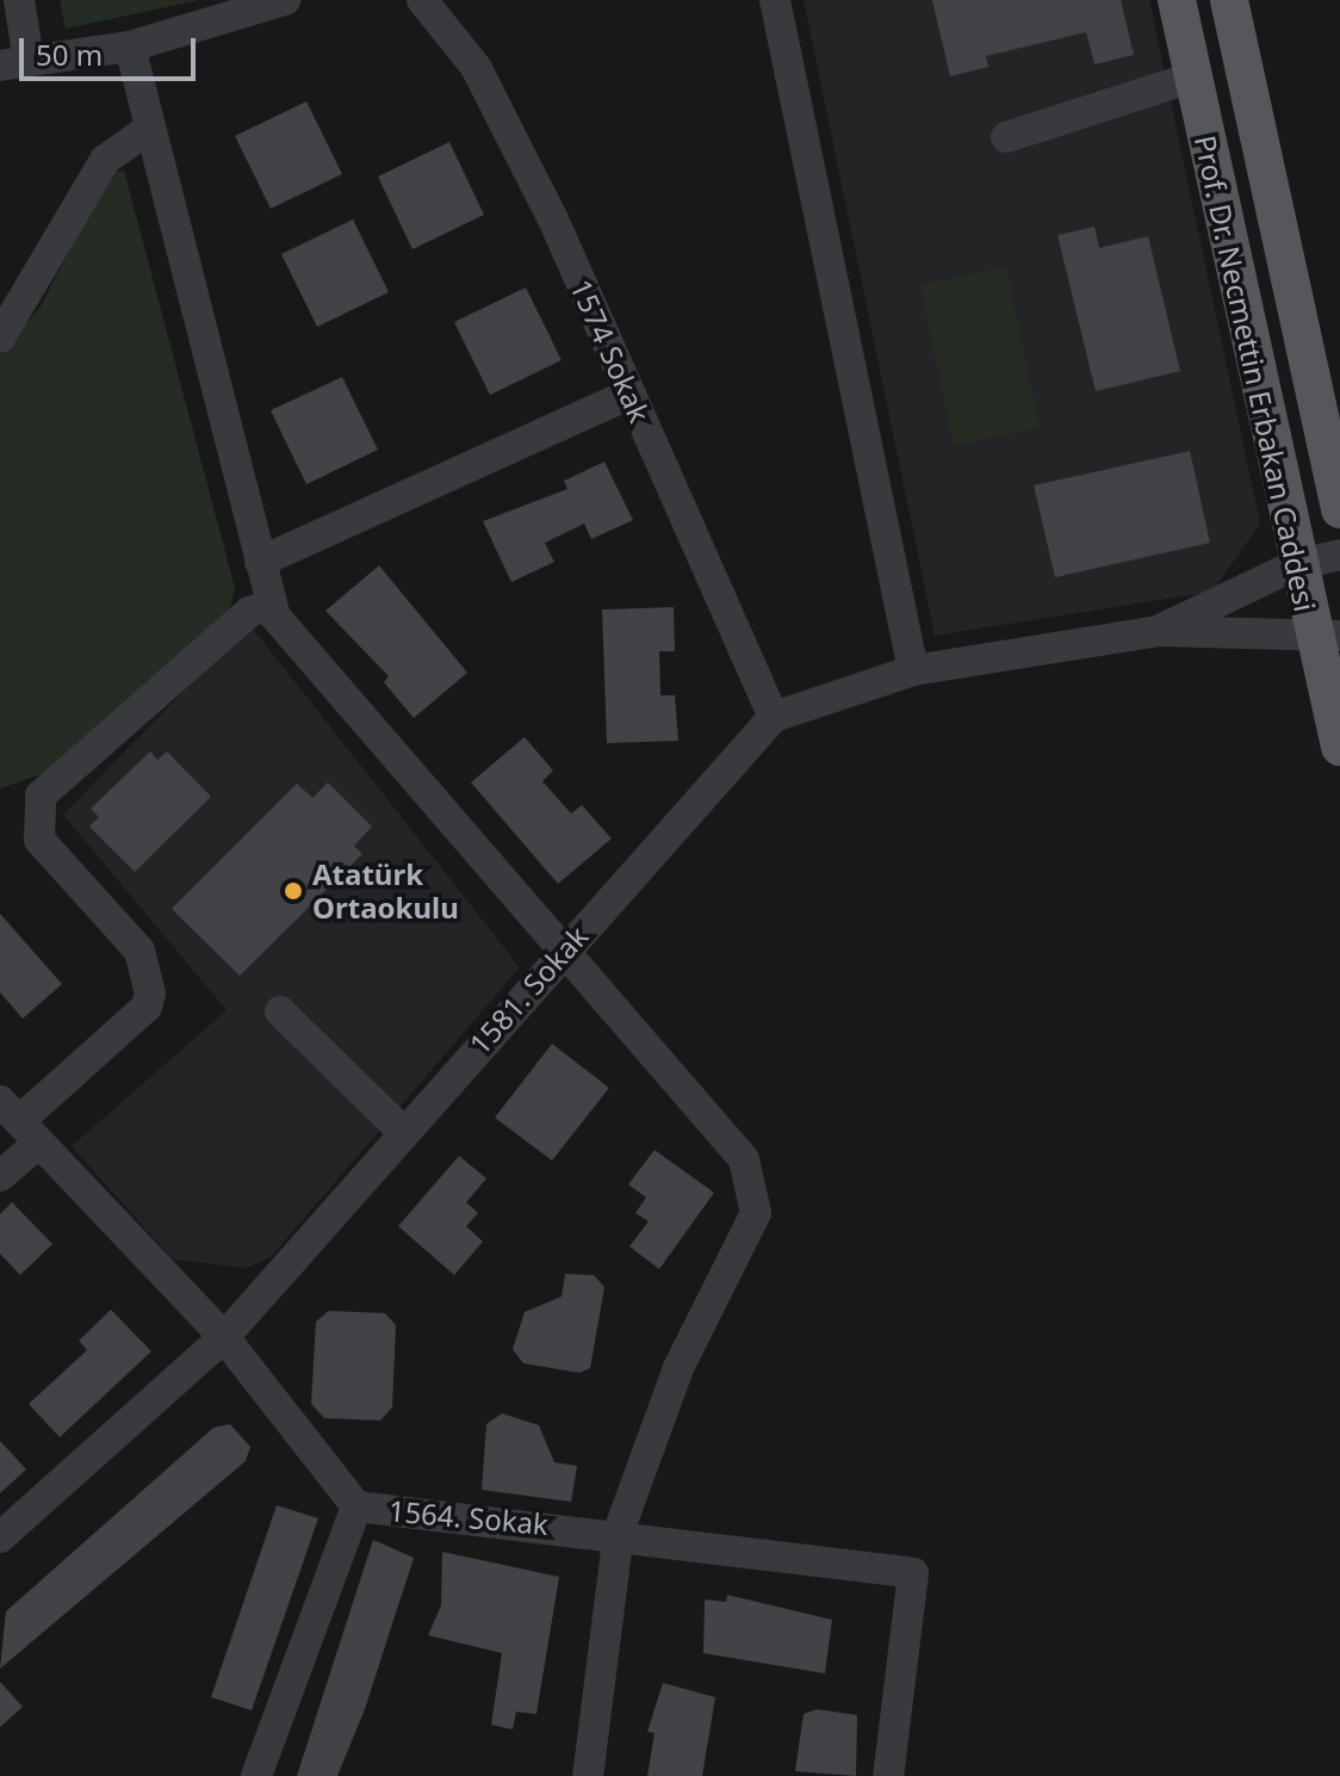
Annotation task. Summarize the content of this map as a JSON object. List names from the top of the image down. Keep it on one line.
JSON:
{"streets":{"main road":["Prof. Dr. Necmettin Erbakan Caddesi"],"street":["1574 Sokak","1581. Sokak","1564. Sokak"]},"crossings":[["1574 Sokak","1581. Sokak"],["1581. Sokak","1564. Sokak"]],"places":["Atatürk Ortaokulu"],"scale_bar":"50 m"}
